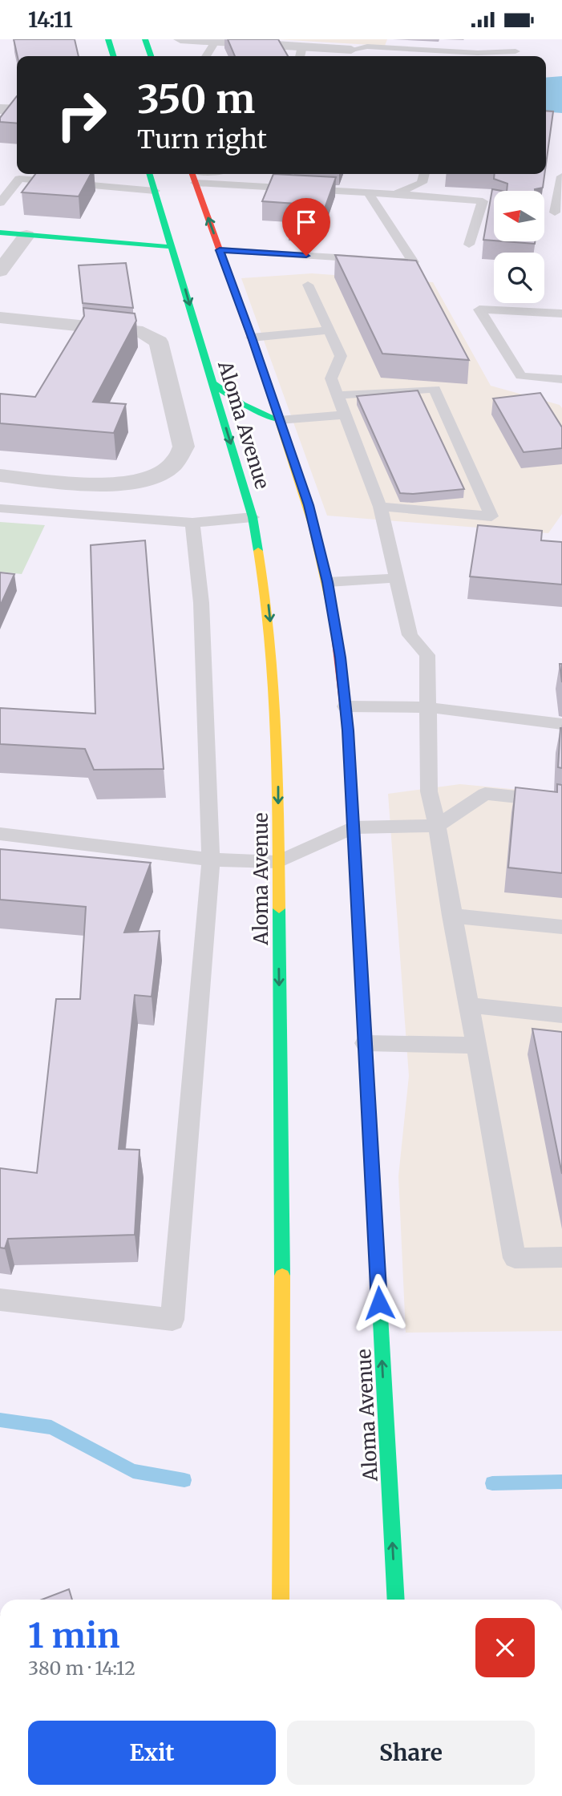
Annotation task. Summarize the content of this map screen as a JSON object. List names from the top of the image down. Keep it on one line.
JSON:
{"streets":{"main road":["Aloma Avenue"]},"north":"left","page":{"status":"14:11","turn":["350 m","Turn right"],"heading":["1 min","380 m · 14:12"],"buttons":["Exit","Share"]}}
